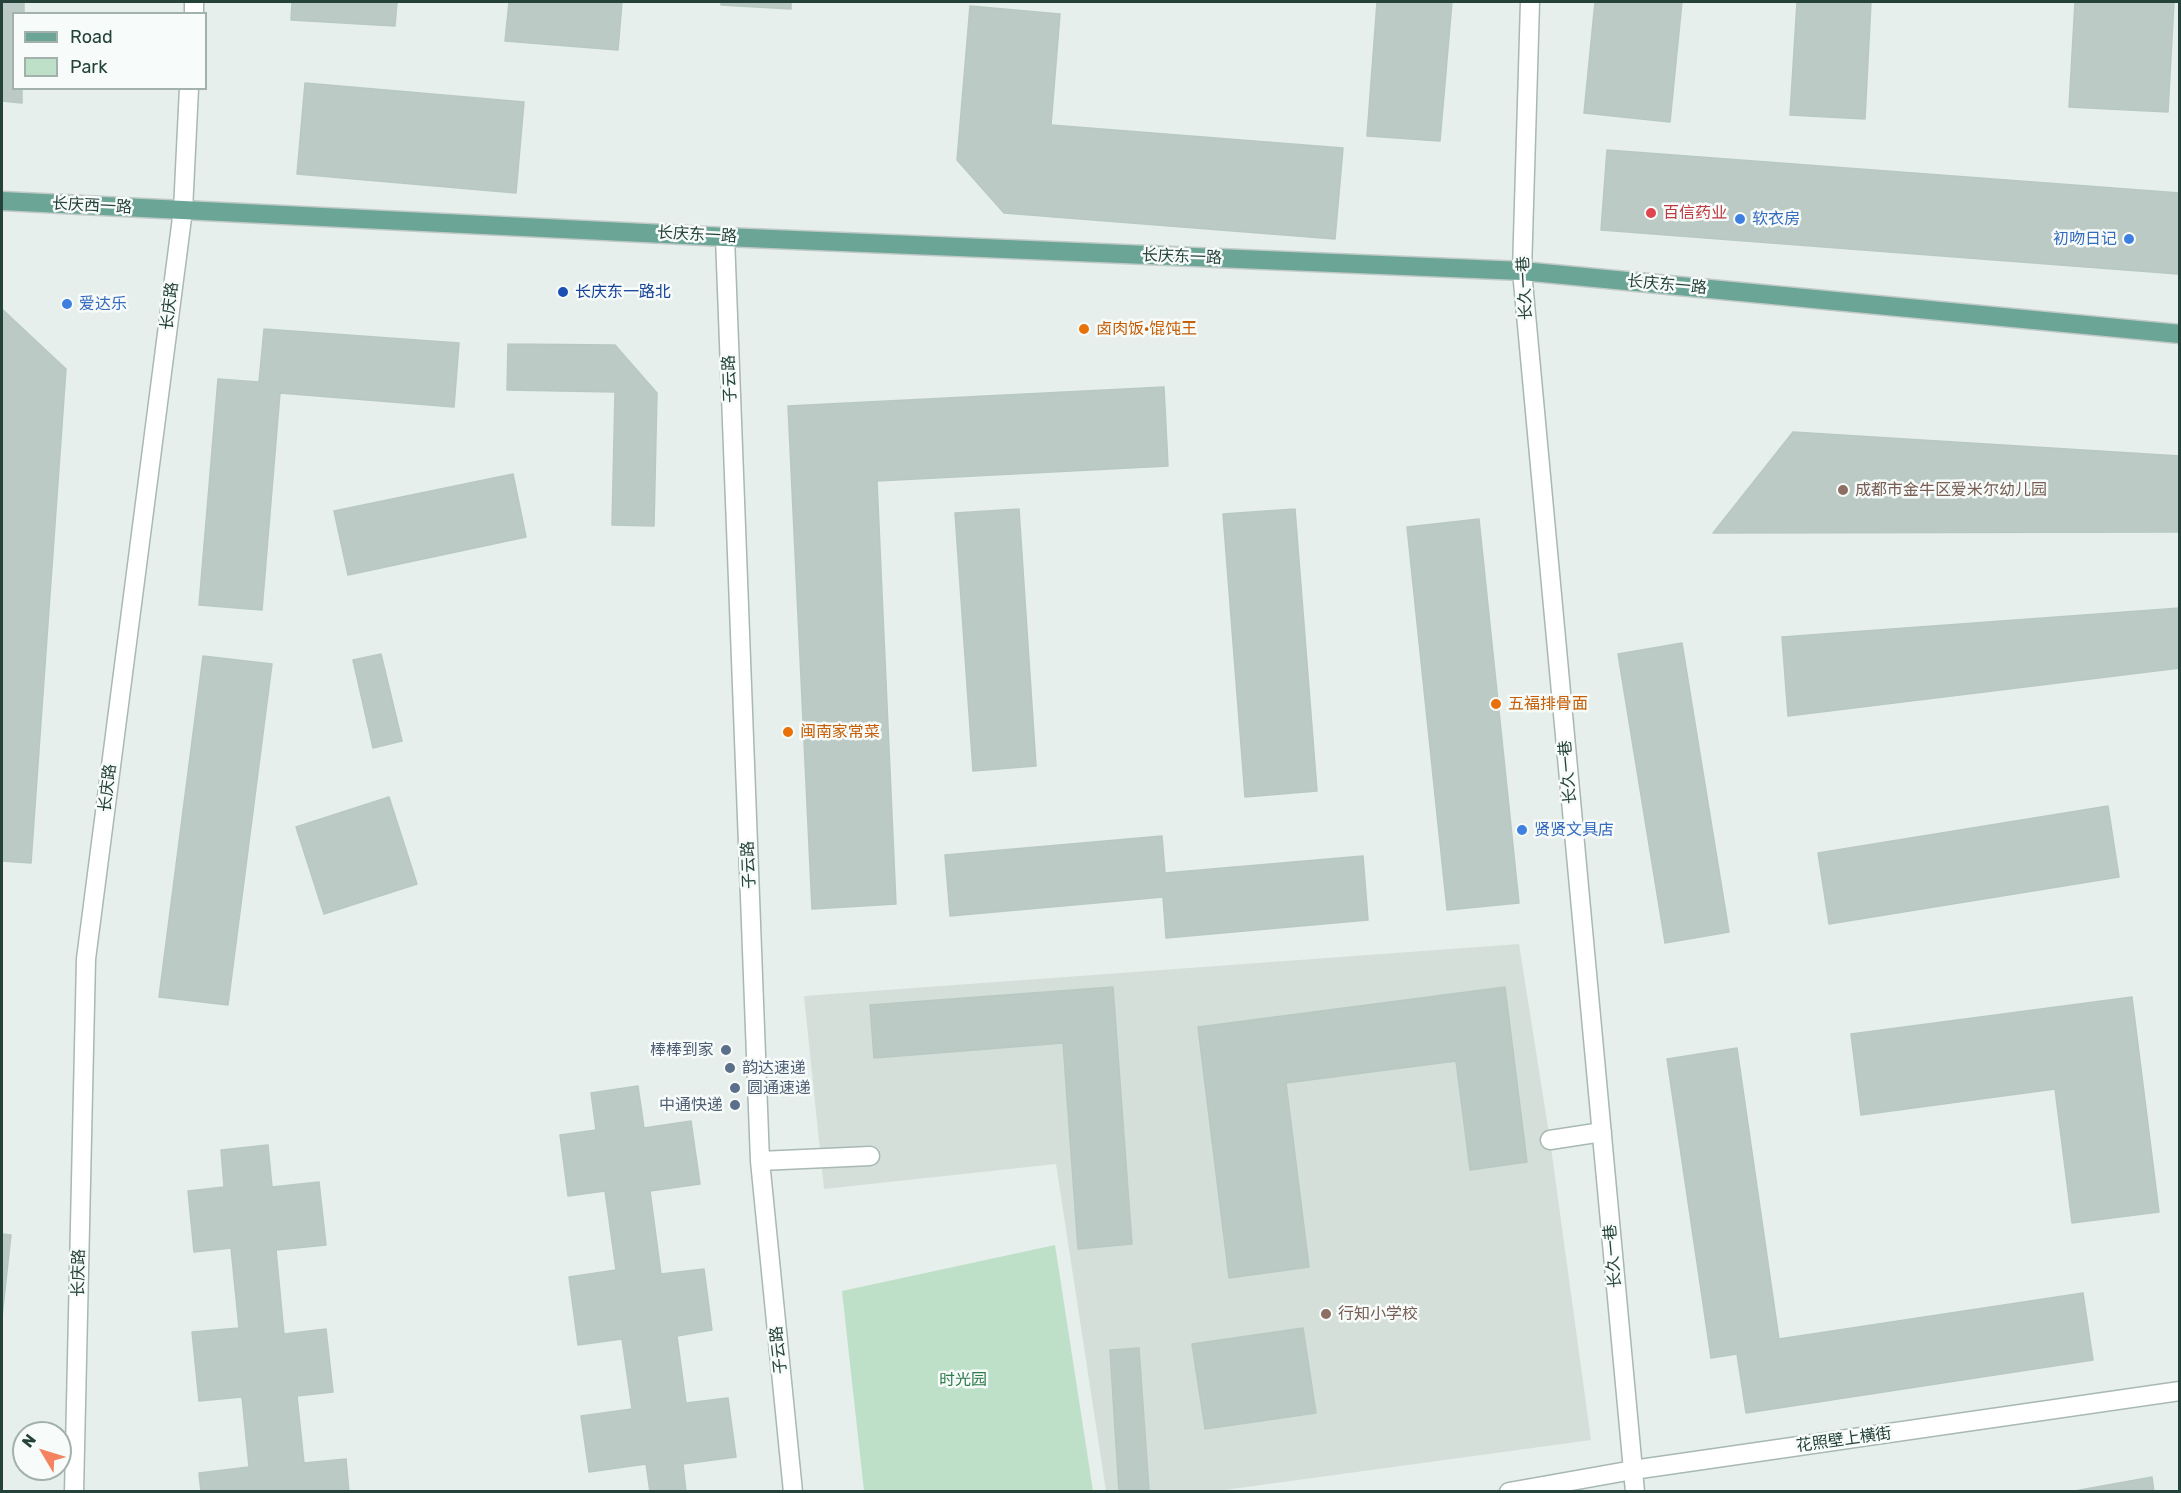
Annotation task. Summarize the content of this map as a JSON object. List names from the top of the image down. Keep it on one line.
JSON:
{"streets":{"main road":["长庆西一路","长庆东一路"],"street":["长久一巷","长庆路","子云路","花照壁上横街"]},"crossings":[["长庆西一路","长庆东一路"],["长庆西一路","长庆路"],["长庆东一路","长久一巷"],["长庆东一路","长庆路"],["长庆东一路","子云路"],["长久一巷","花照壁上横街"]],"parks":["时光园"],"places":["百信药业","软衣房","初吻日记","长庆东一路北","爱达乐","卤肉饭·馄饨王","成都市金牛区爱米尔幼儿园","五福排骨面","闽南家常菜","贤贤文具店","棒棒到家","韵达速递","圆通速递","中通快递","行知小学校"],"legend":["Road","Park"],"north":"top left"}
